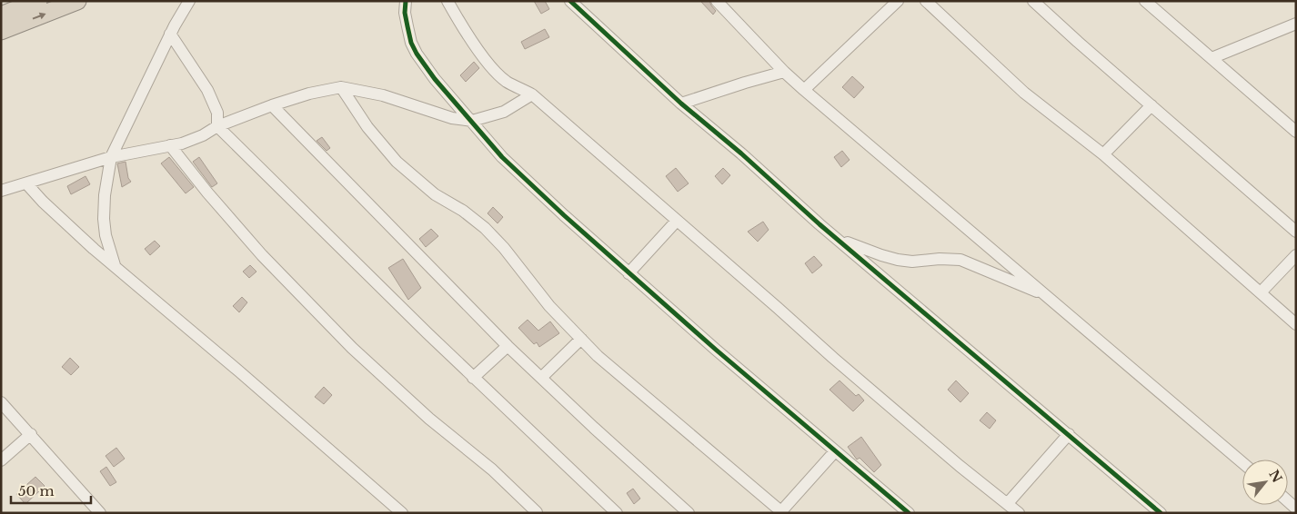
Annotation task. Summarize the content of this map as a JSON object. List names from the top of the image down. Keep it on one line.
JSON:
{"scale_bar":"50 m","north":"top right"}
